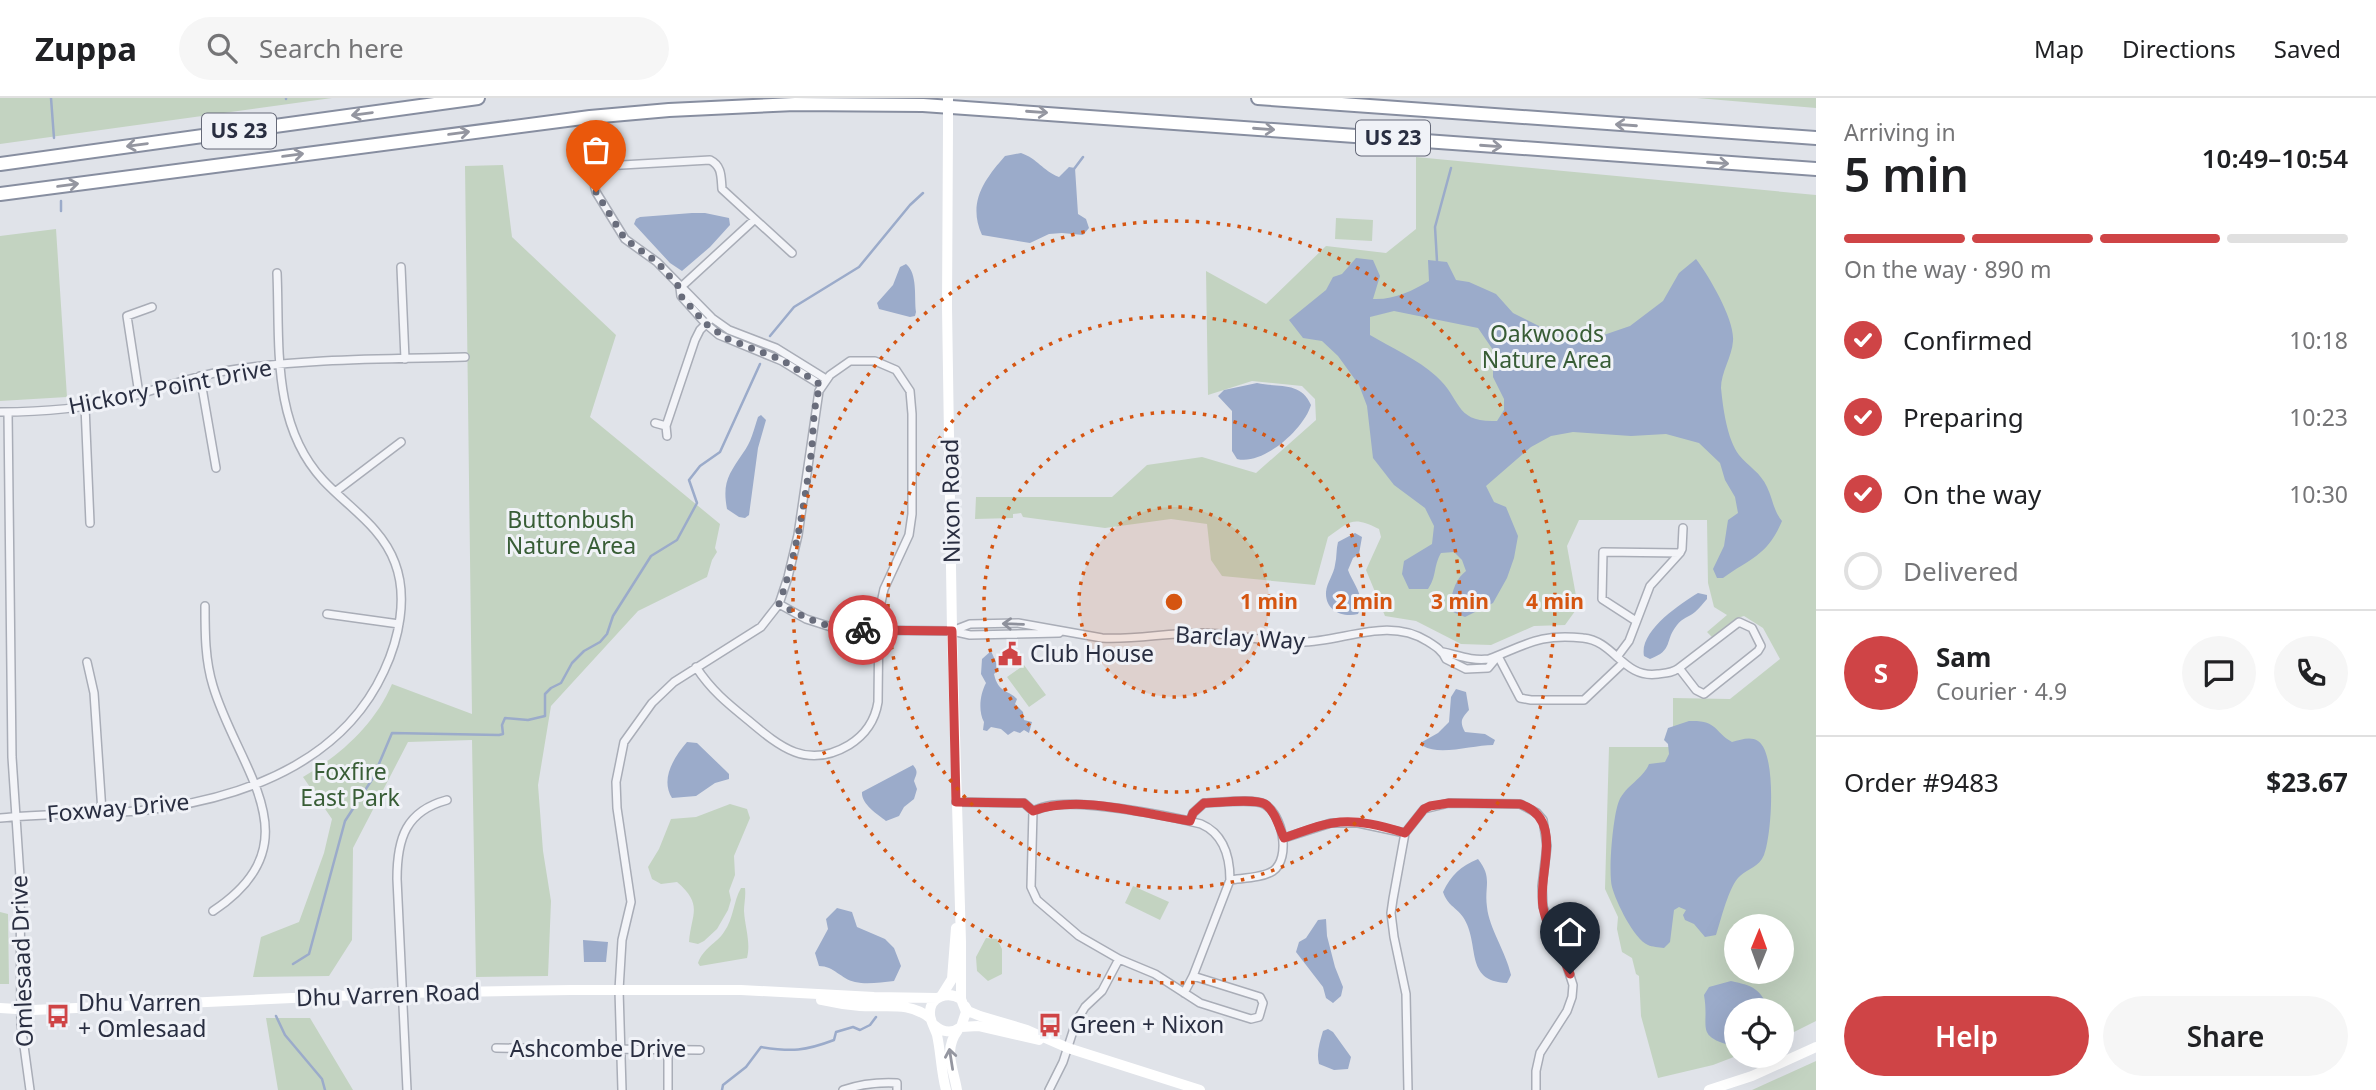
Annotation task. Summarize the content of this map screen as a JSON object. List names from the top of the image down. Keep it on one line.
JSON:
{"streets":{"highway":["US 23"],"main road":["Nixon Road","Dhu Varren Road"],"street":["Hickory Point Drive","Barclay Way","Foxway Drive","Omlesaad Drive","Ashcombe Drive"]},"crossings":[["Hickory Point Drive","Foxway Drive"],["Hickory Point Drive","Omlesaad Drive"],["Nixon Road","Barclay Way"],["Nixon Road","Dhu Varren Road"],["Foxway Drive","Omlesaad Drive"],["Omlesaad Drive","Dhu Varren Road"]],"parks":["Oakwoods Nature Area","Buttonbush Nature Area","Foxfire East Park"],"places":{"public building":["Club House"],"bus stop":["Dhu Varren + Omlesaad","Green + Nixon"]},"north":"top","page":{"header":"Zuppa","search":"Search here","nav":["Map","Directions","Saved"],"heading":["5 min","Arriving in","10:49–10:54"],"panel":["Sam","Courier · 4.9","Order #9483","$23.67"],"bar":"On the way · 890 m","list":[["Confirmed","10:18"],["Preparing","10:23"],["On the way","10:30"],"Delivered"],"round":"S","buttons":["Help","Share"]},"rings":["1 min","2 min","3 min","4 min"]}
